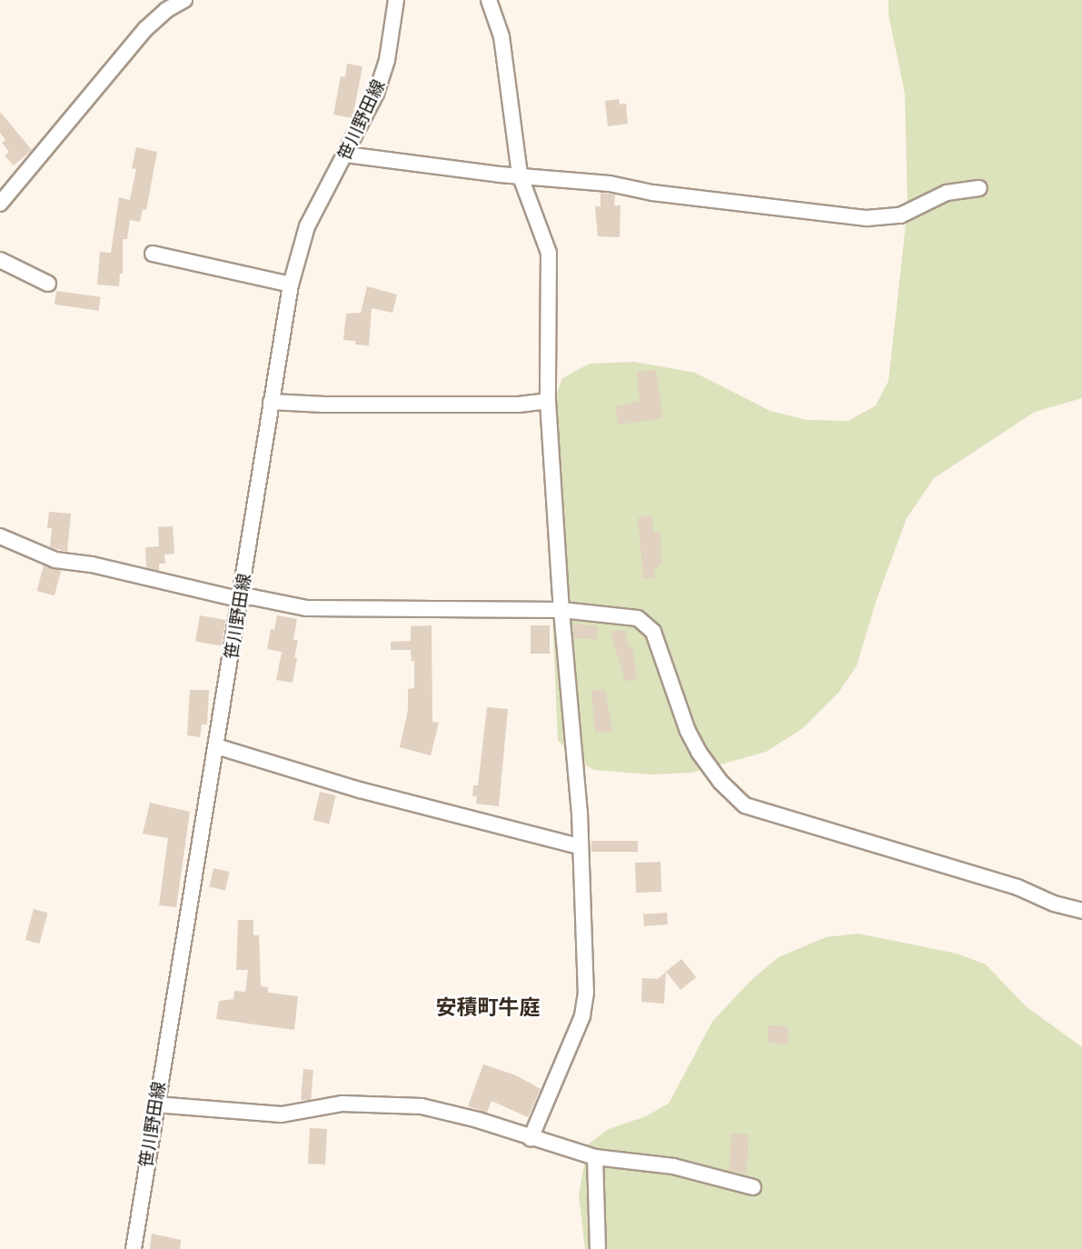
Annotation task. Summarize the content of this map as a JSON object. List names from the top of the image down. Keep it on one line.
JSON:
{"streets":{"street":["笹川野田線"]},"districts":["安積町牛庭"]}
